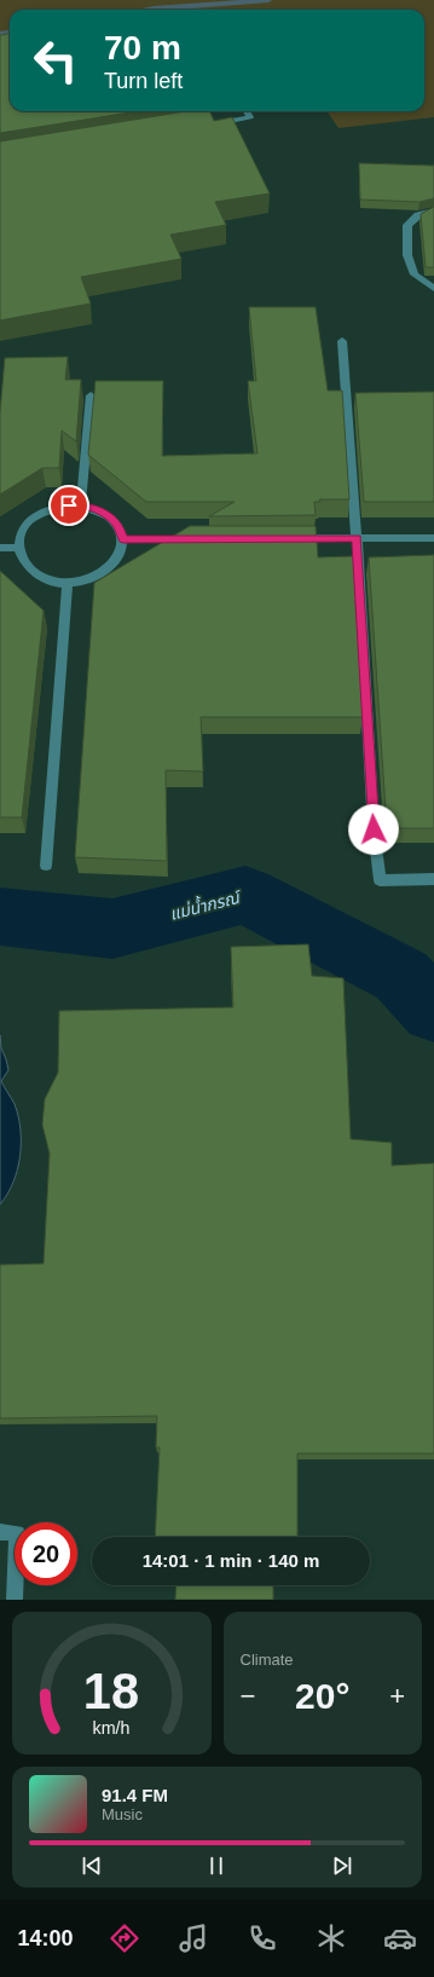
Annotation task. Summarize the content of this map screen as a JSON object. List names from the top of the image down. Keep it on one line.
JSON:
{"water":["แม่น้ำกรณ์"],"page":{"turn":["70 m","Turn left"],"limit":"20","trip":"14:01 · 1 min · 140 m","tile":"Climate","heat":["−","20°","+"],"song":["91.4 FM","Music"],"tabs":"14:00","gauge":["18","km/h"]}}
